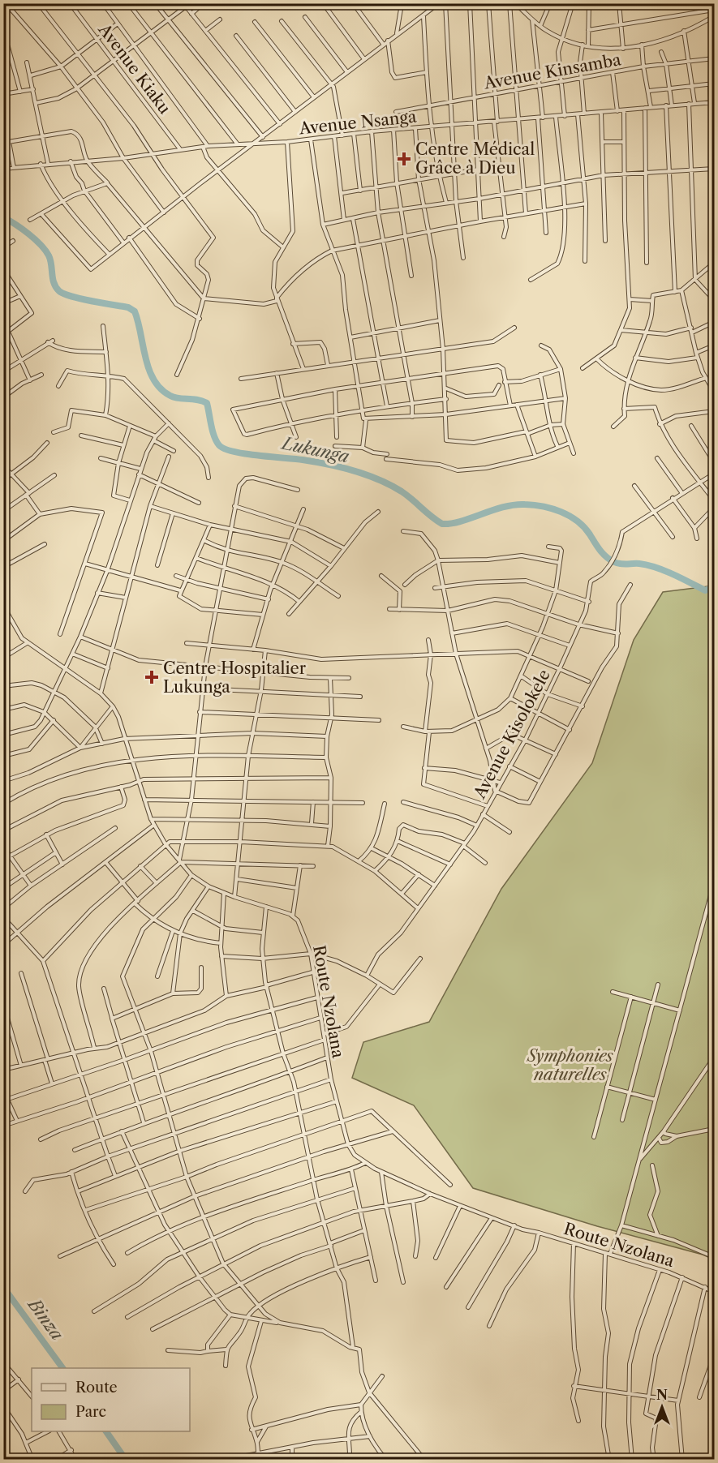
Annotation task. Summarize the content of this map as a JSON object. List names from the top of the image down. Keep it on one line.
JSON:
{"streets":{"street":["Avenue Kiaku","Avenue Kinsamba","Avenue Nsanga","Avenue Kisolokele","Route Nzolana"]},"crossings":[["Avenue Kiaku","Avenue Nsanga"]],"water":["Lukunga","Binza"],"parks":["Symphonies naturelles"],"places":{"health":["Centre Médical Grâce à Dieu","Centre Hospitalier Lukunga"]},"legend":["Route","Parc"],"north":"top"}
